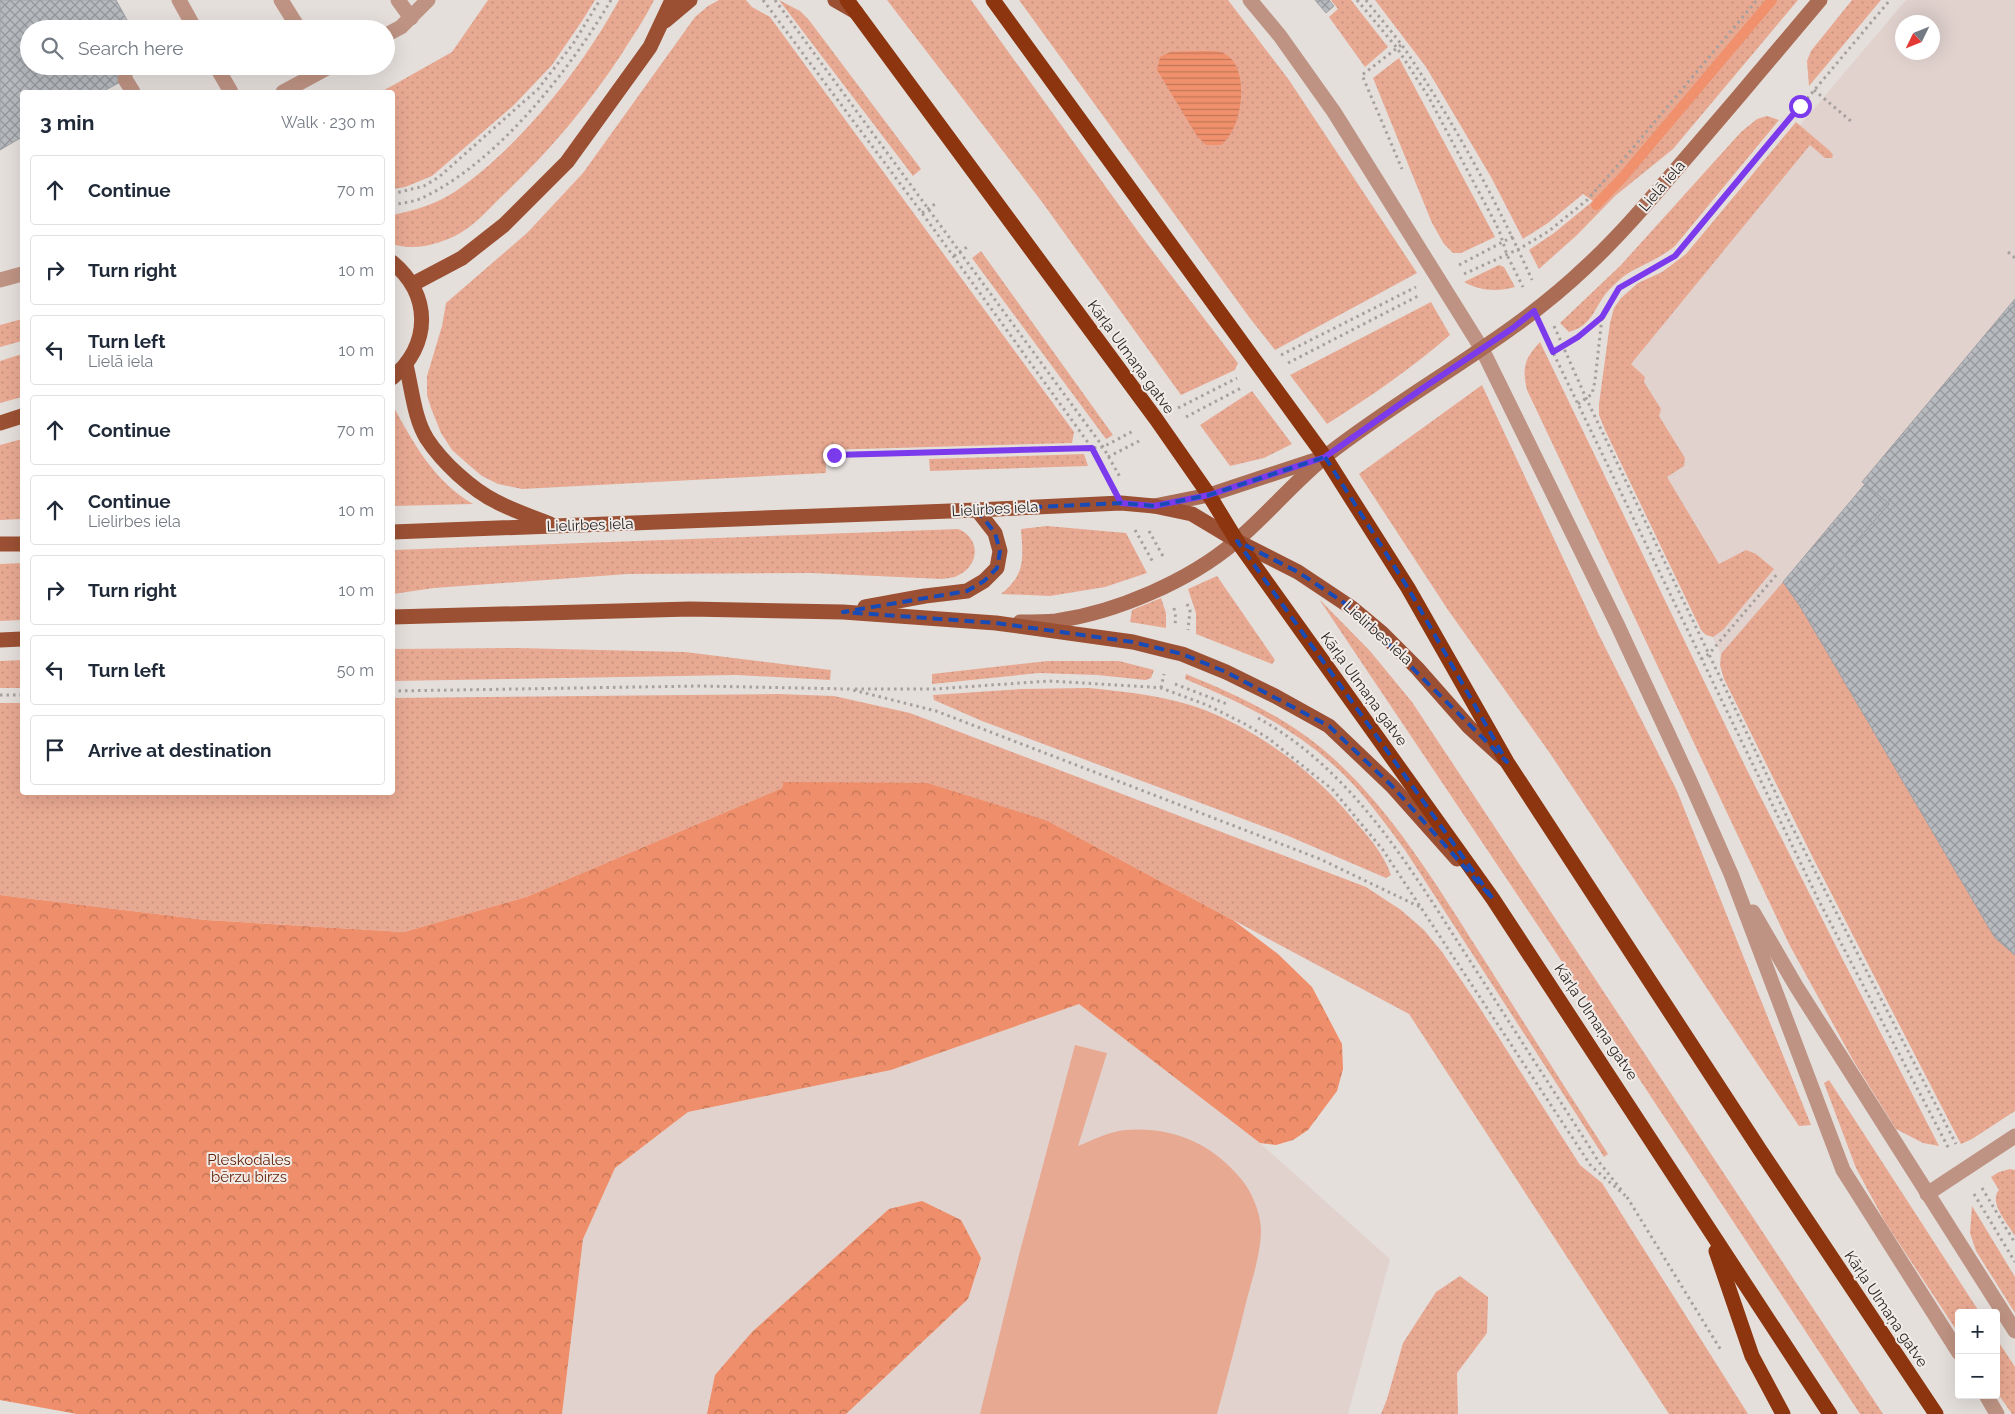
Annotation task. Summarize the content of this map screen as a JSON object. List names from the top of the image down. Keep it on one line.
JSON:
{"streets":{"highway":["Kārļa Ulmaņa gatve"],"main road":["Lielirbes iela"],"street":["Lielā iela"]},"crossings":[["Lielā iela","Kārļa Ulmaņa gatve"],["Kārļa Ulmaņa gatve","Lielirbes iela"]],"parks":["Pleskodāles bērzu birzs"],"north":"bottom left","page":{"search":"Search here","heading":["3 min","Walk · 230 m"],"list":[["Continue","70 m"],["Turn right","10 m"],["Turn left","Lielā iela","10 m"],["Continue","70 m"],["Continue","Lielirbes iela","10 m"],["Turn right","10 m"],["Turn left","50 m"],"Arrive at destination"],"map_buttons":["+","−"]}}
